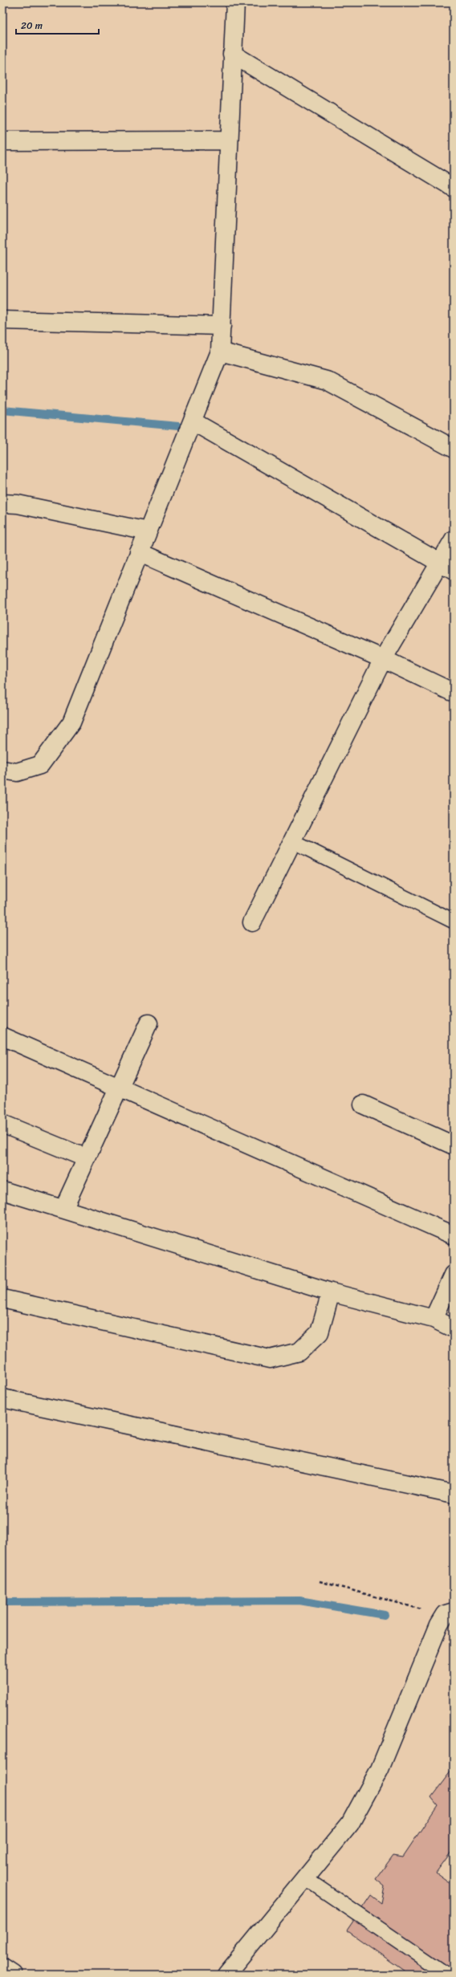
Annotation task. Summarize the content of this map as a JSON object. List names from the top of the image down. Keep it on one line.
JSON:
{"scale_bar":"20 m"}
